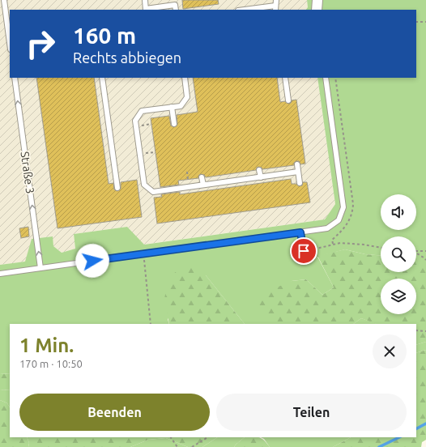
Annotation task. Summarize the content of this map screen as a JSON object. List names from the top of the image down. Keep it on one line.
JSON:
{"streets":{"lane":["Straße 3"]},"one_way":["Straße 3"],"page":{"turn":["160 m","Rechts abbiegen"],"heading":["1 Min.","170 m · 10:50"],"buttons":["Beenden","Teilen"]}}
